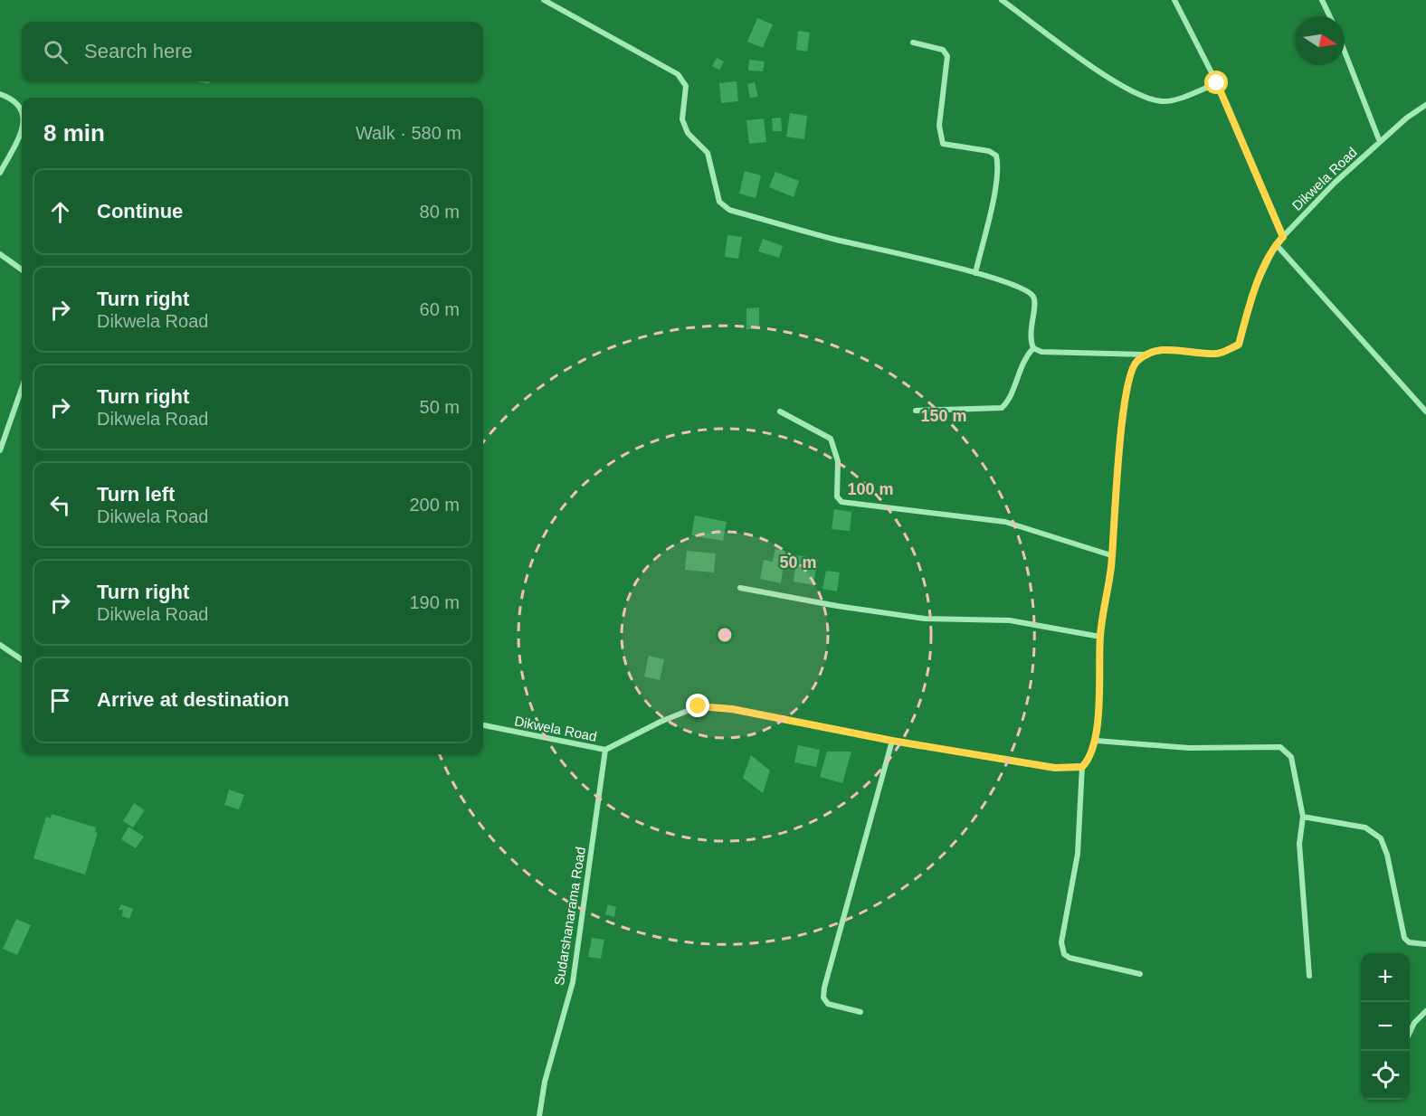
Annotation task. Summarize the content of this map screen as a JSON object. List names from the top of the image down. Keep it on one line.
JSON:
{"streets":{"street":["Dikwela Road","Sudarshanarama Road"]},"crossings":[["Dikwela Road","Sudarshanarama Road"]],"north":"right","page":{"search":"Search here","heading":["8 min","Walk · 580 m"],"list":[["Continue","80 m"],["Turn right","Dikwela Road","60 m"],["Turn right","Dikwela Road","50 m"],["Turn left","Dikwela Road","200 m"],["Turn right","Dikwela Road","190 m"],"Arrive at destination"],"map_buttons":["+","−"]},"rings":["150 m","100 m","50 m"]}
